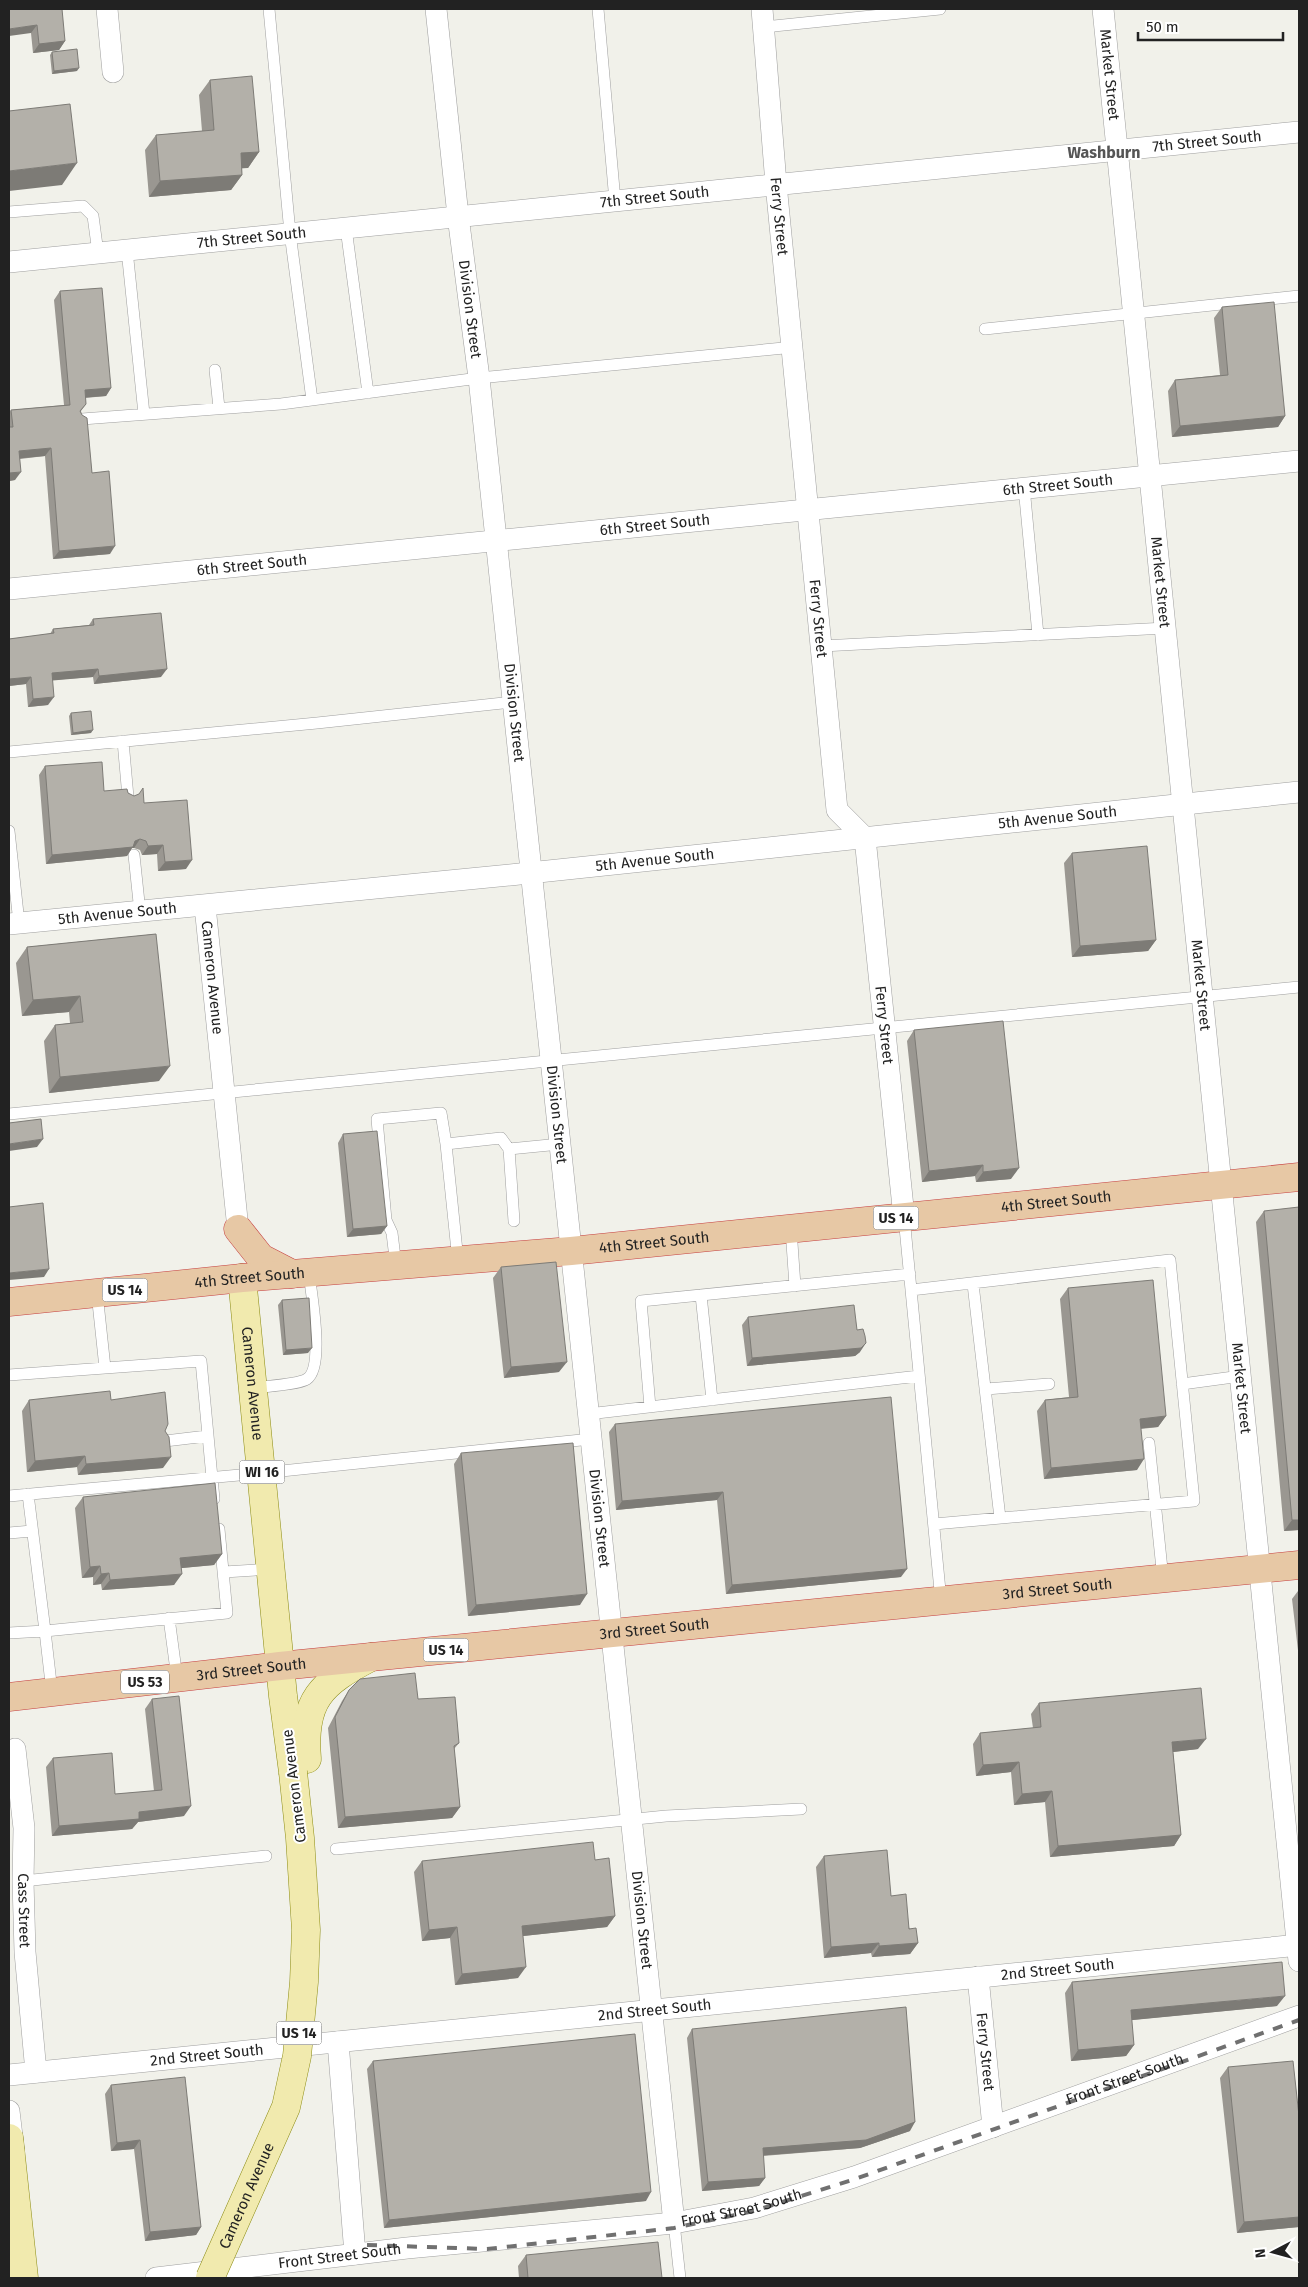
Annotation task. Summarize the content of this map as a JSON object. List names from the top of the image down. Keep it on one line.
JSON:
{"streets":{"highway":["4th Street South","US 14","3rd Street South","US 53"],"main road":["Cameron Avenue","WI 16"],"street":["Market Street","7th Street South","Ferry Street","Division Street","6th Street South","5th Avenue South","Cass Street","2nd Street South","Front Street South"]},"crossings":[["Market Street","7th Street South"],["Market Street","6th Street South"],["Market Street","5th Avenue South"],["Market Street","4th Street South"],["Market Street","3rd Street South"],["Market Street","2nd Street South"],["7th Street South","Ferry Street"],["7th Street South","Division Street"],["Ferry Street","6th Street South"],["Ferry Street","5th Avenue South"],["Ferry Street","4th Street South"],["Ferry Street","2nd Street South"],["Ferry Street","Front Street South"],["Division Street","6th Street South"],["Division Street","5th Avenue South"],["Division Street","4th Street South"],["Division Street","3rd Street South"],["Division Street","2nd Street South"],["Division Street","Front Street South"],["5th Avenue South","Cameron Avenue"],["Cameron Avenue","4th Street South"],["Cameron Avenue","3rd Street South"],["Cass Street","2nd Street South"]],"districts":["Washburn"],"scale_bar":"50 m","north":"left"}
